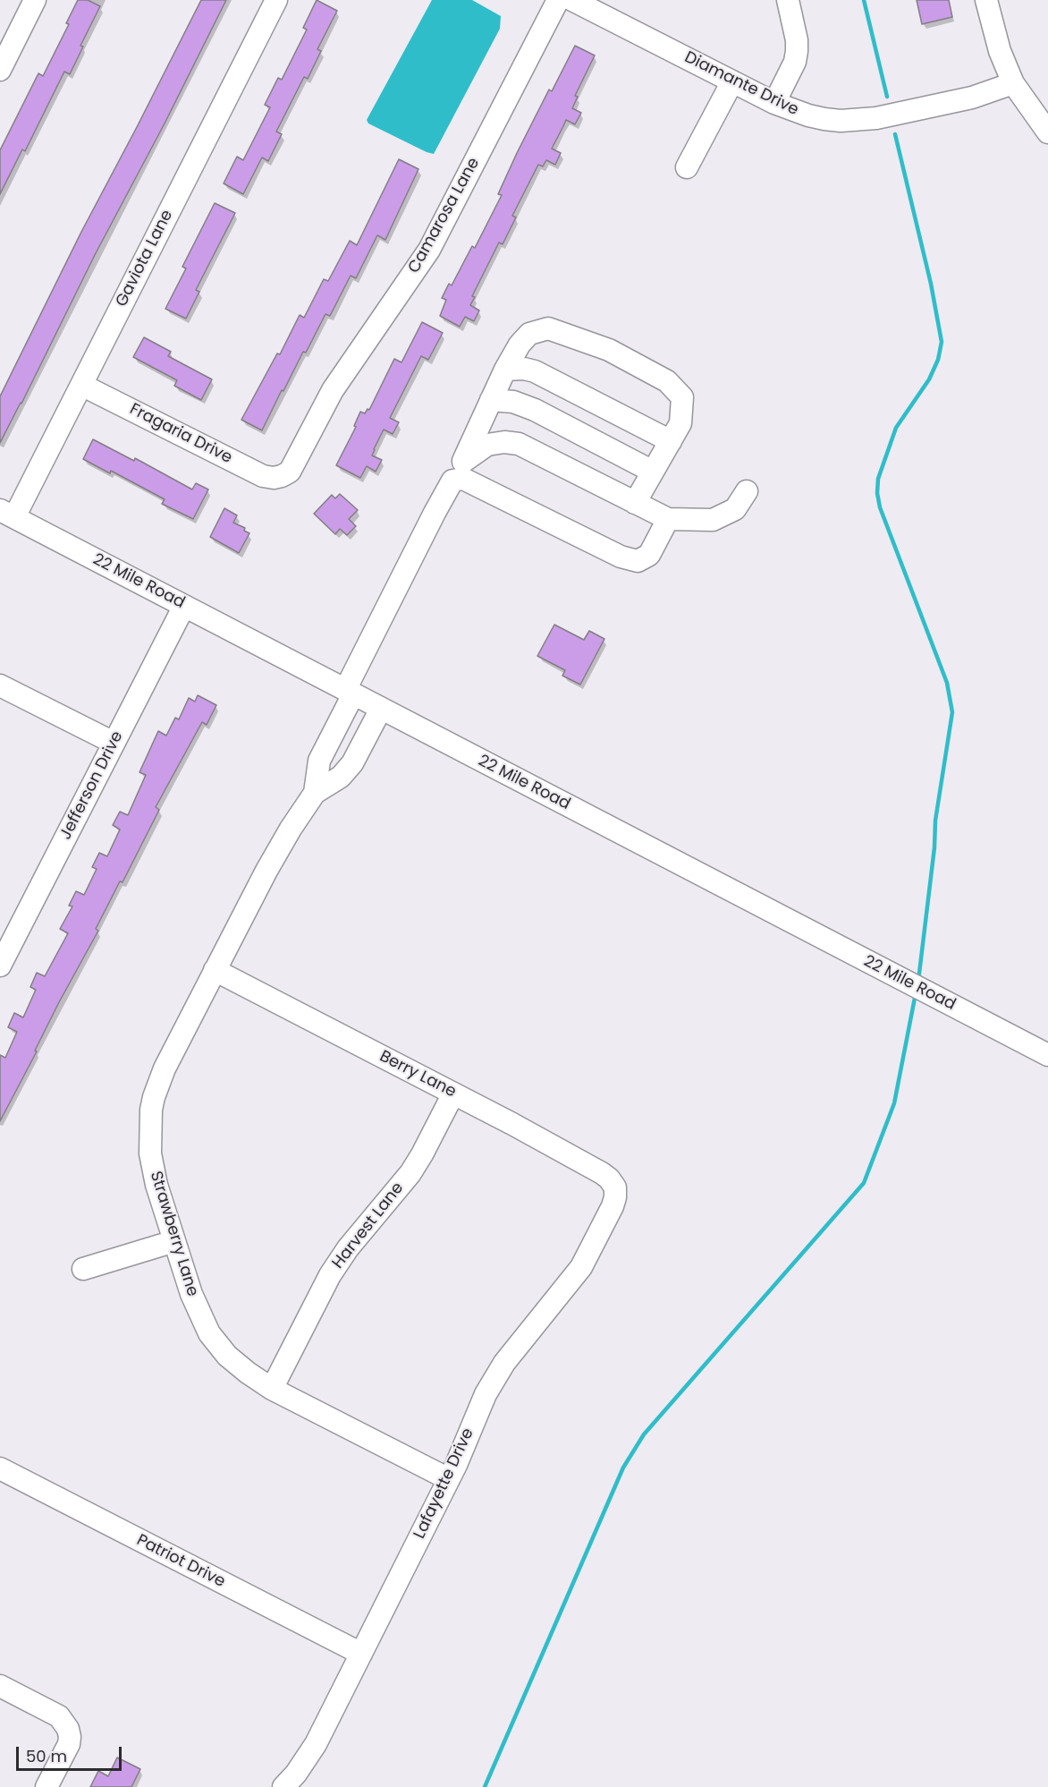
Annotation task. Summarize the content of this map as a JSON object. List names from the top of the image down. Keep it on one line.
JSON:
{"streets":{"street":["Diamante Drive","Camarosa Lane","Gaviota Lane","Fragaria Drive","22 Mile Road","Jefferson Drive","Berry Lane","Harvest Lane","Strawberry Lane","Lafayette Drive","Patriot Drive"]},"crossings":[["Camarosa Lane","Fragaria Drive"],["Gaviota Lane","Fragaria Drive"],["Gaviota Lane","22 Mile Road"],["22 Mile Road","Jefferson Drive"],["22 Mile Road","Strawberry Lane"],["Berry Lane","Harvest Lane"],["Berry Lane","Strawberry Lane"],["Berry Lane","Lafayette Drive"],["Harvest Lane","Strawberry Lane"],["Strawberry Lane","Lafayette Drive"],["Lafayette Drive","Patriot Drive"]],"scale_bar":"50 m"}
